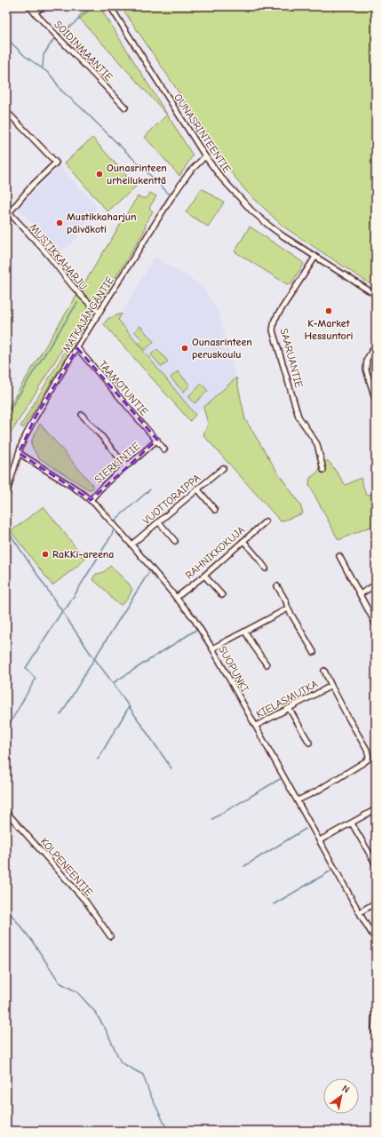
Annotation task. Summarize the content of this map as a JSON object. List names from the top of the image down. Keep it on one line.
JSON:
{"streets":{"street":["SOIDINMAANTIE","OUNASRINTEENTIE","MUSTIKKAHARJU","MATKAJÄNGÄNTIE","SAARUANTIE","TAAMOTUNTIE","SIERKINTIE","VUOTTORAIPPA","RAHNIKKOKUJA","SUOPUNKI","KIELASMUTKA","KOLPENEENTIE"]},"crossings":[["OUNASRINTEENTIE","MATKAJÄNGÄNTIE"],["OUNASRINTEENTIE","SAARUANTIE"],["MUSTIKKAHARJU","MATKAJÄNGÄNTIE"],["MATKAJÄNGÄNTIE","TAAMOTUNTIE"],["MATKAJÄNGÄNTIE","SUOPUNKI"],["TAAMOTUNTIE","SIERKINTIE"],["SIERKINTIE","SUOPUNKI"],["VUOTTORAIPPA","SUOPUNKI"],["RAHNIKKOKUJA","SUOPUNKI"],["SUOPUNKI","KIELASMUTKA"]],"places":["Ounasrinteen urheilukenttä","Mustikkaharjun päiväkoti","K-Market Hessuntori","Ounasrinteen peruskoulu","RaKKi-areena"],"north":"top right"}
